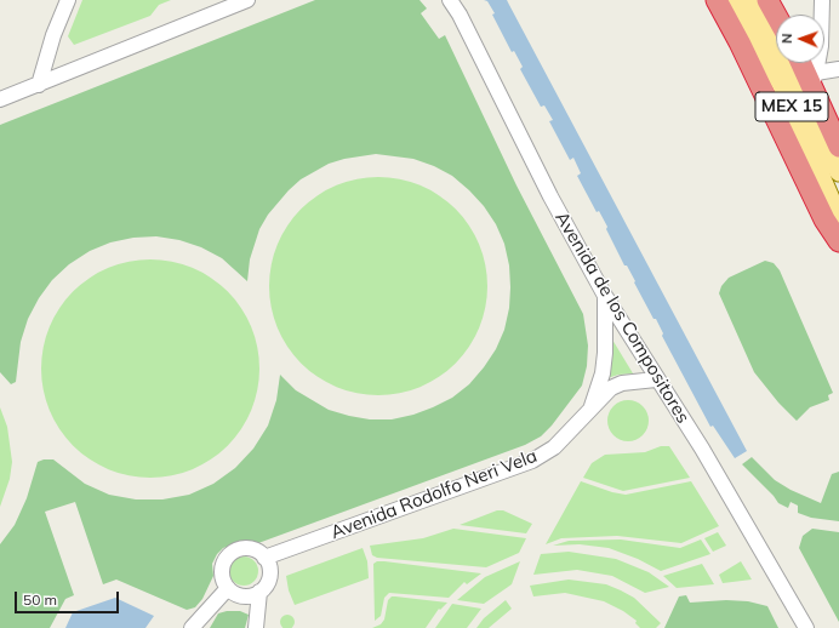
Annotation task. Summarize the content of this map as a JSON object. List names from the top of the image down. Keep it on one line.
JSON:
{"streets":{"main road":["MEX 15"],"street":["Avenida de los Compositores","Avenida Rodolfo Neri Vela"]},"crossings":[["Avenida de los Compositores","Avenida Rodolfo Neri Vela"]],"scale_bar":"50 m","north":"left"}
